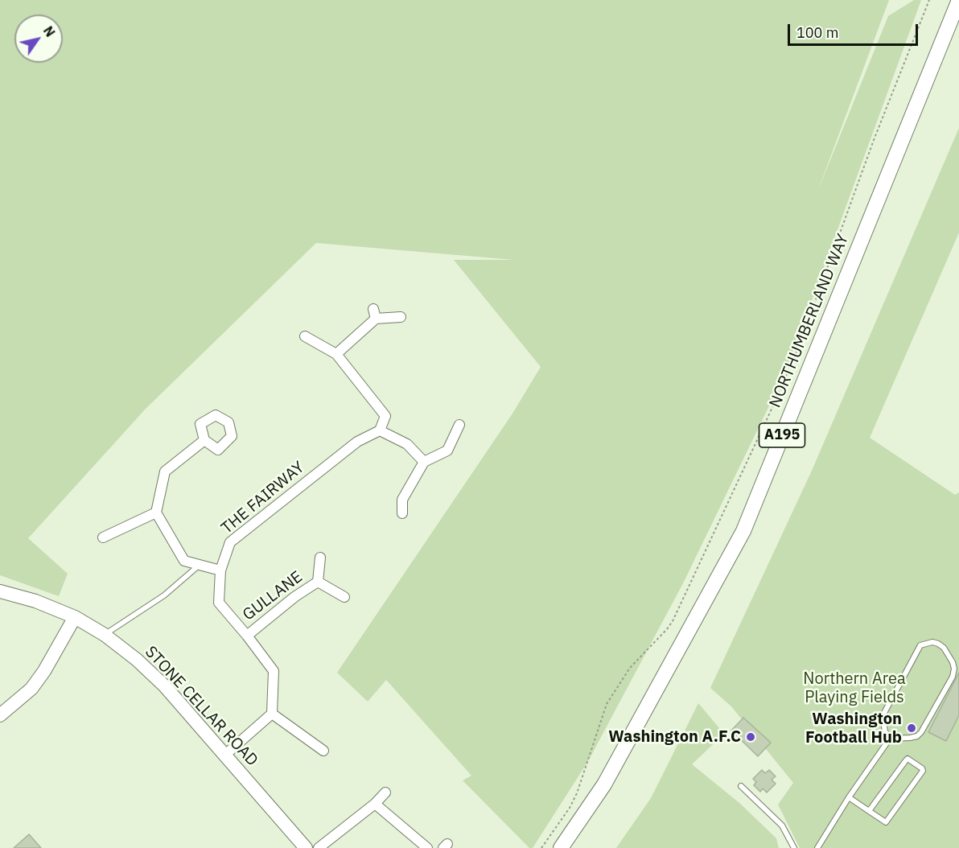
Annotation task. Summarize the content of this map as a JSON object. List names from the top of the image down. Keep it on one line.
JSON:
{"streets":{"main road":["NORTHUMBERLAND WAY","A195"],"street":["THE FAIRWAY","GULLANE","STONE CELLAR ROAD"]},"crossings":[["THE FAIRWAY","GULLANE"]],"parks":["Northern Area Playing Fields"],"places":["Washington Football Hub","Washington A.F.C"],"scale_bar":"100 m","north":"top right"}
